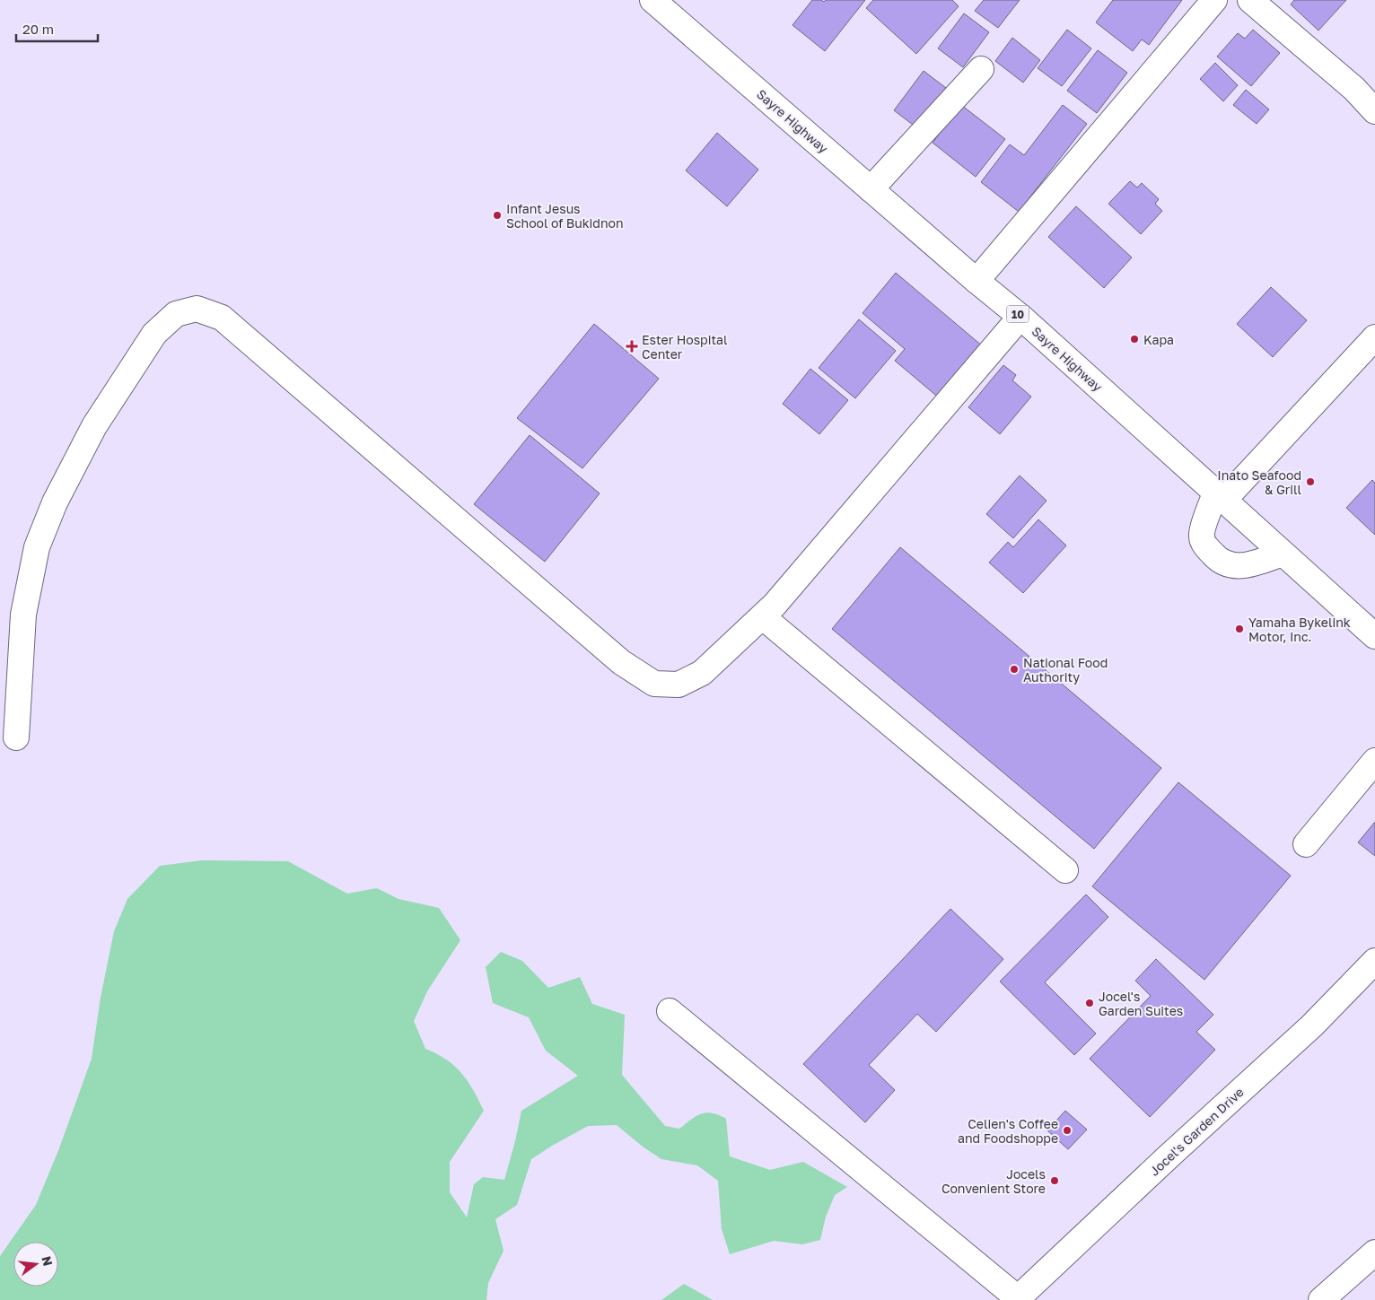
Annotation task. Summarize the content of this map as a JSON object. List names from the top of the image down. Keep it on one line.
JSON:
{"streets":{"main road":["Sayre Highway","10","Jocel's Garden Drive"]},"places":{"other":["Infant Jesus School of Bukidnon","Kapa","Inato Seafood & Grill","Yamaha Bykelink Motor, Inc.","National Food Authority","Jocel's Garden Suites","Celien's Coffee and Foodshoppe","Jocels Convenient Store"],"health":["Ester Hospital Center"]},"scale_bar":"20 m","north":"right"}
